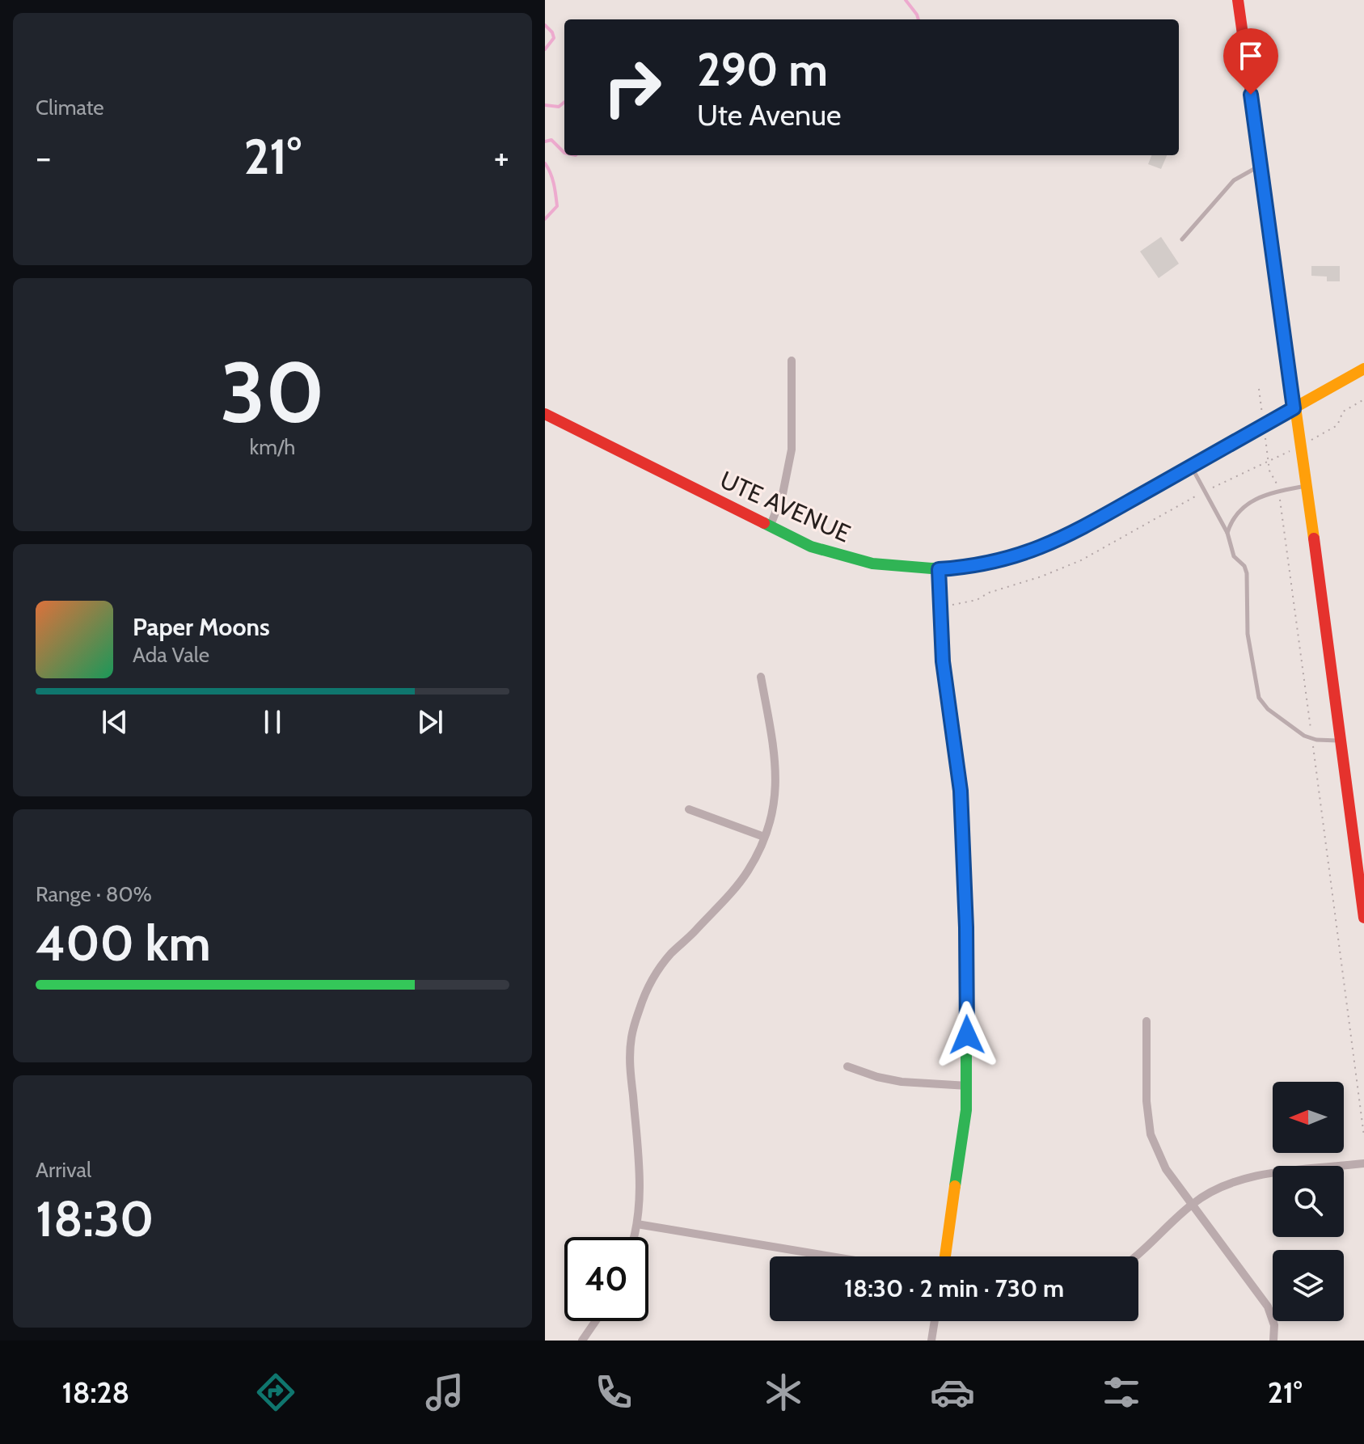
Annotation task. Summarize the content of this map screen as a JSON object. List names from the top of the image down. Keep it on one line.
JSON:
{"streets":{"street":["UTE AVENUE"]},"north":"left","page":{"tile":["Climate",["30","km/h"],["Range · 80%","400 km"],["Arrival","18:30"]],"turn":["290 m","Ute Avenue"],"heat":["−","21°","+"],"song":["Paper Moons","Ada Vale"],"limit":"40","trip":"18:30 · 2 min · 730 m","tabs":["18:28","21°"]}}
